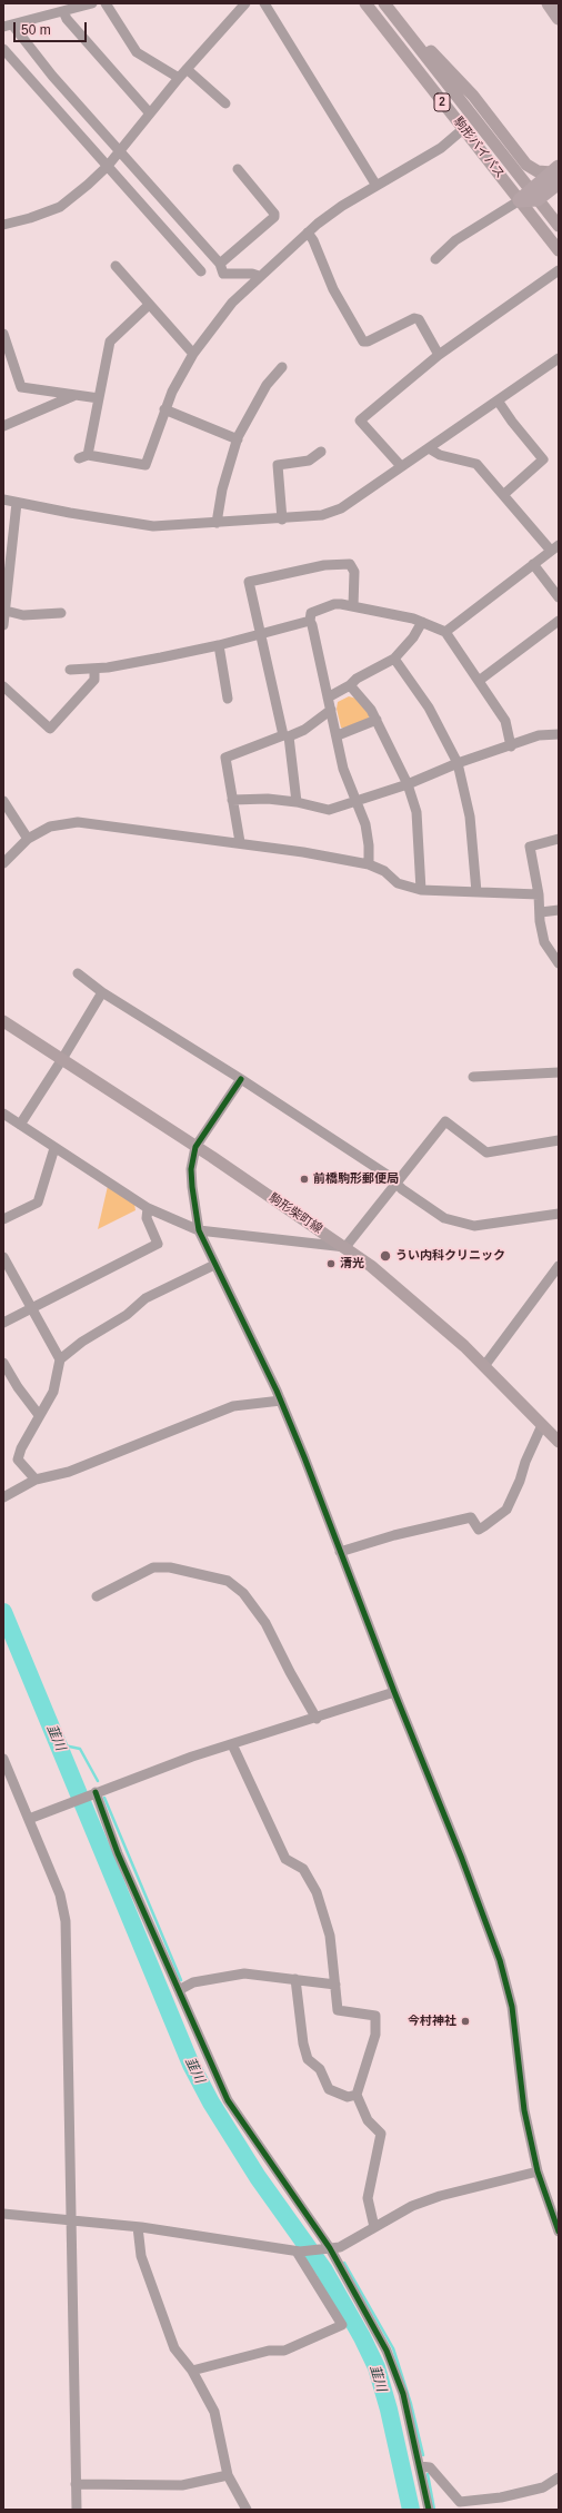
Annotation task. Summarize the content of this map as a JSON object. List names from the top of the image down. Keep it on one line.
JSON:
{"streets":{"main road":["2","駒形バイパス","駒形柴町線"]},"water":["韮川"],"places":["前橋駒形郵便局","うい内科クリニック","清光","今村神社"],"scale_bar":"50 m"}
